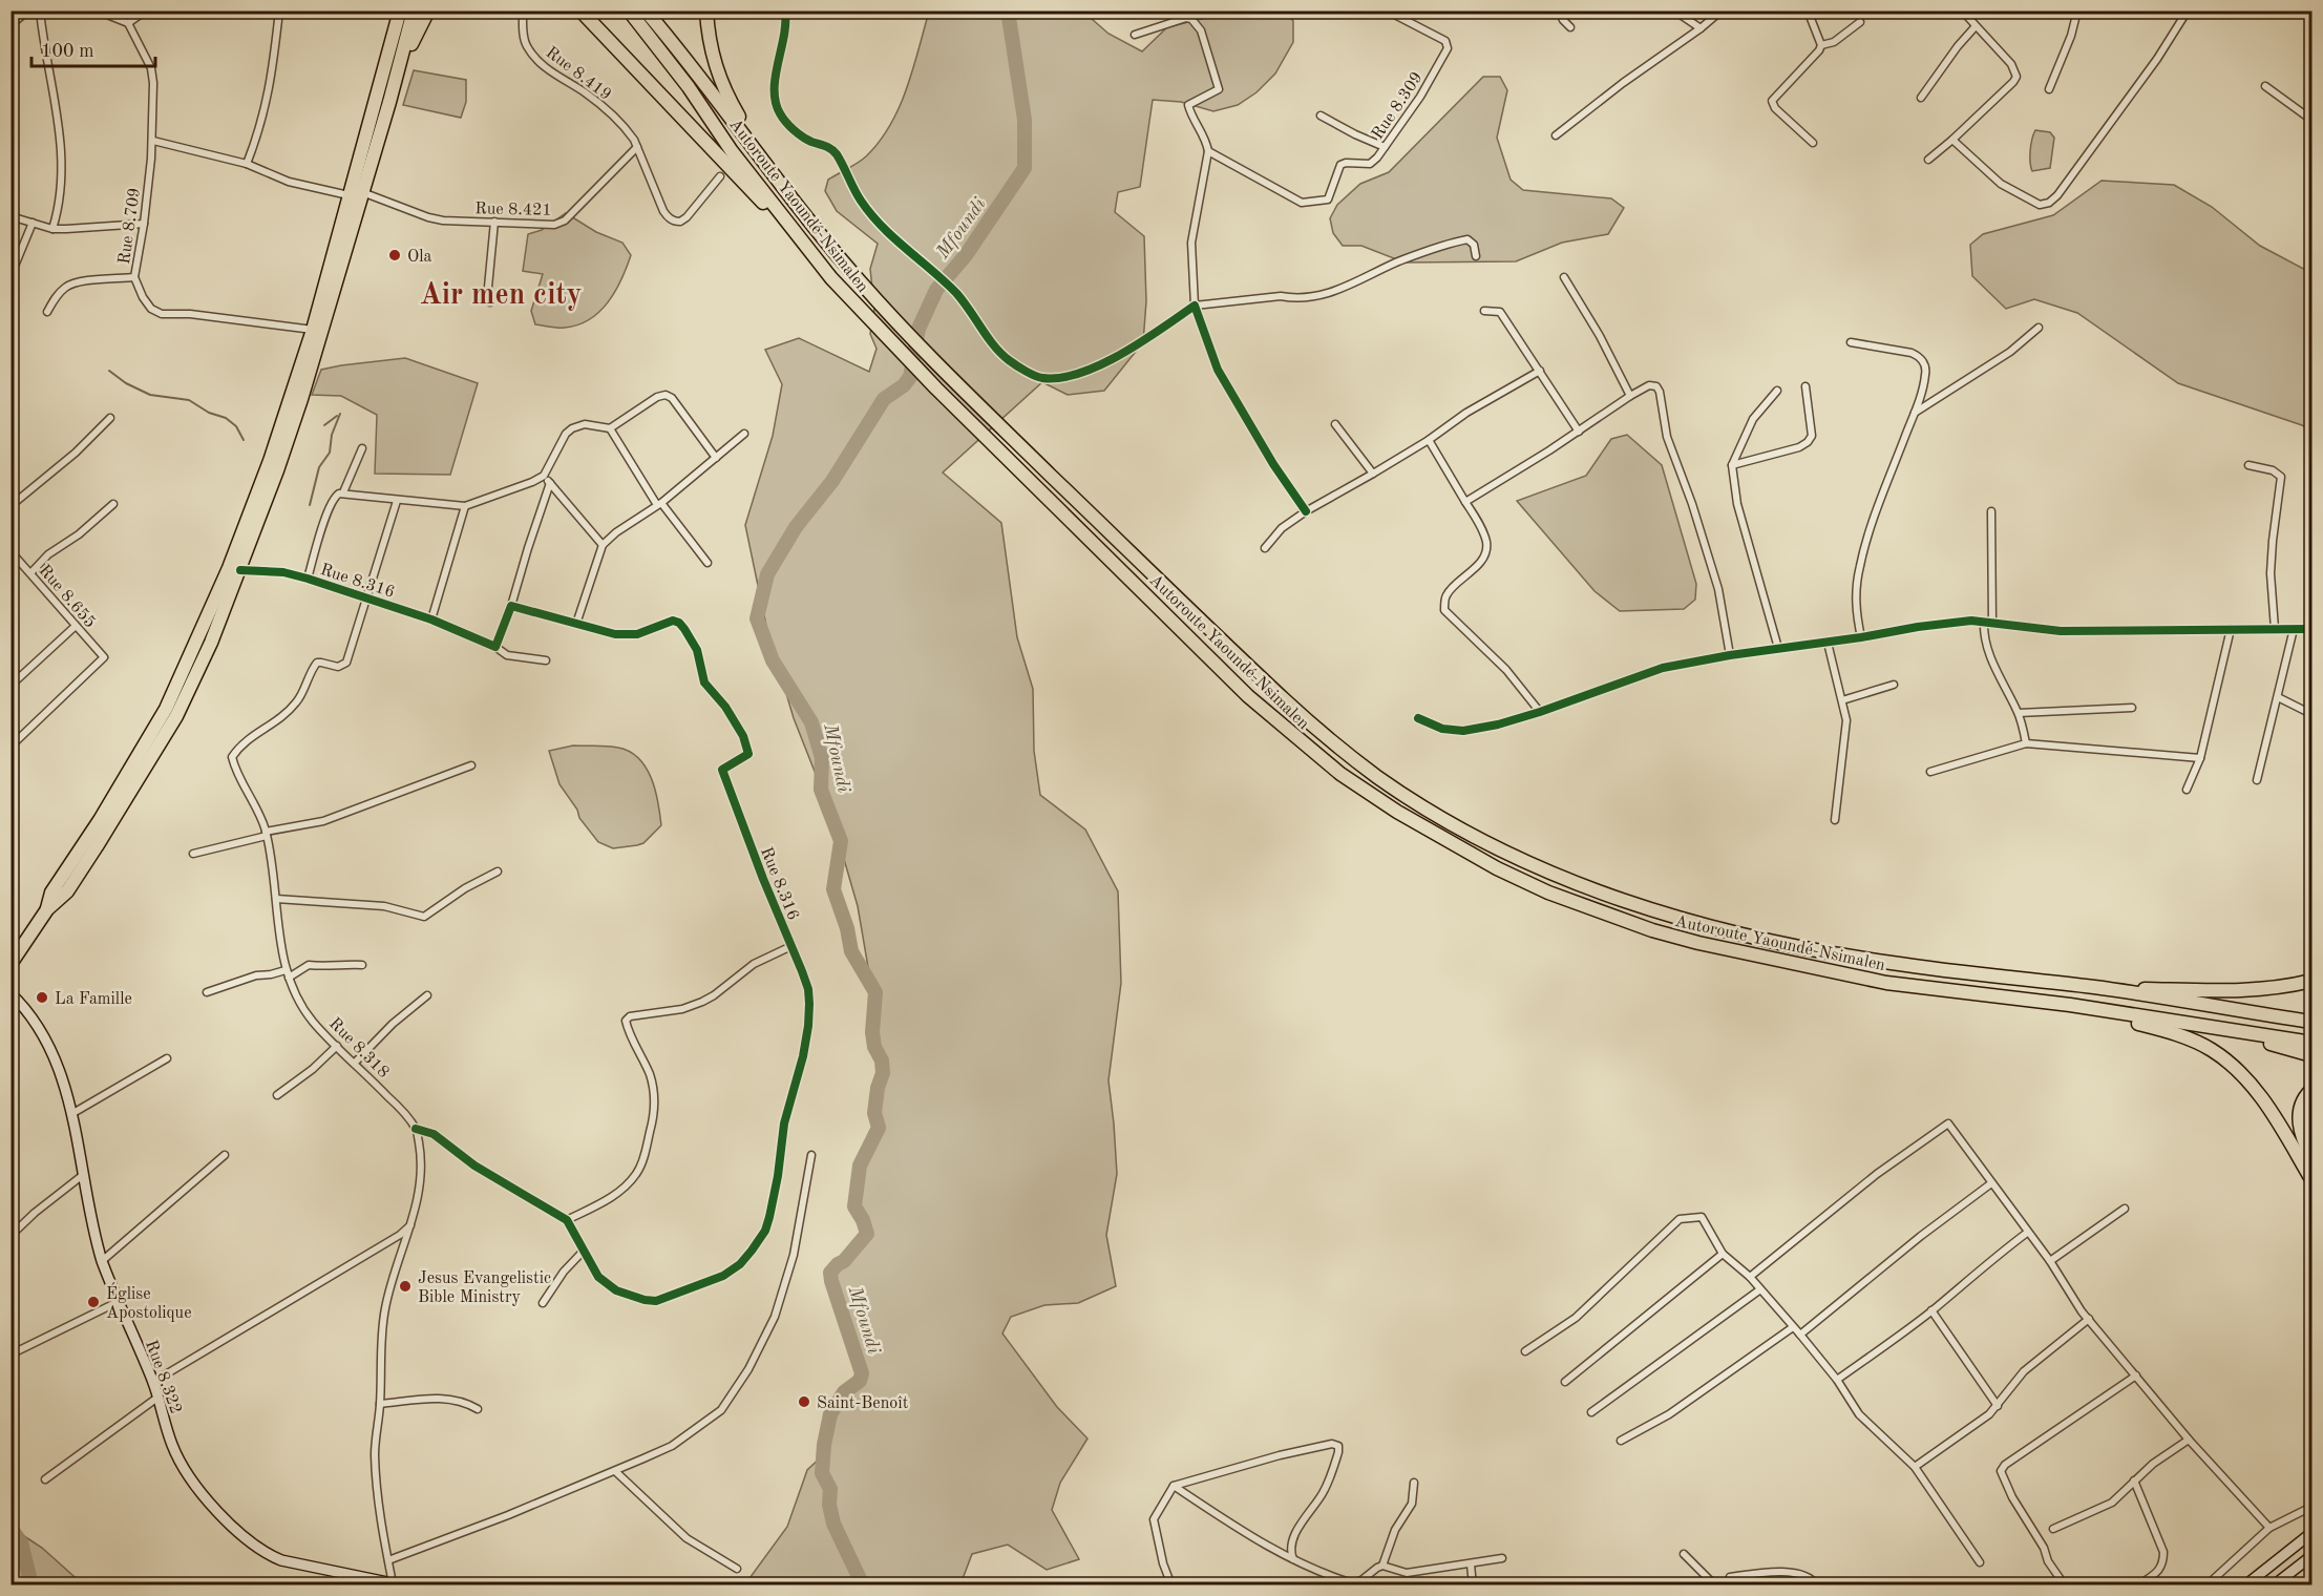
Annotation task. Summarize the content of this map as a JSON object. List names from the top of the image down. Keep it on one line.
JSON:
{"streets":{"highway":["Autoroute Yaoundé-Nsimalen"],"main road":["Rue 8.322"],"street":["Rue 8.419","Rue 8.309","Rue 8.421","Rue 8.709","Rue 8.316","Rue 8.655","Rue 8.318"]},"crossings":[["Rue 8.419","Rue 8.421"],["Rue 8.316","Rue 8.318"]],"districts":["Air men city"],"water":["Mfoundi"],"places":["Ola","La Famille","Jesus Evangelistic Bible Ministry","Église Apostolique","Saint-Benoît"],"scale_bar":"100 m"}
